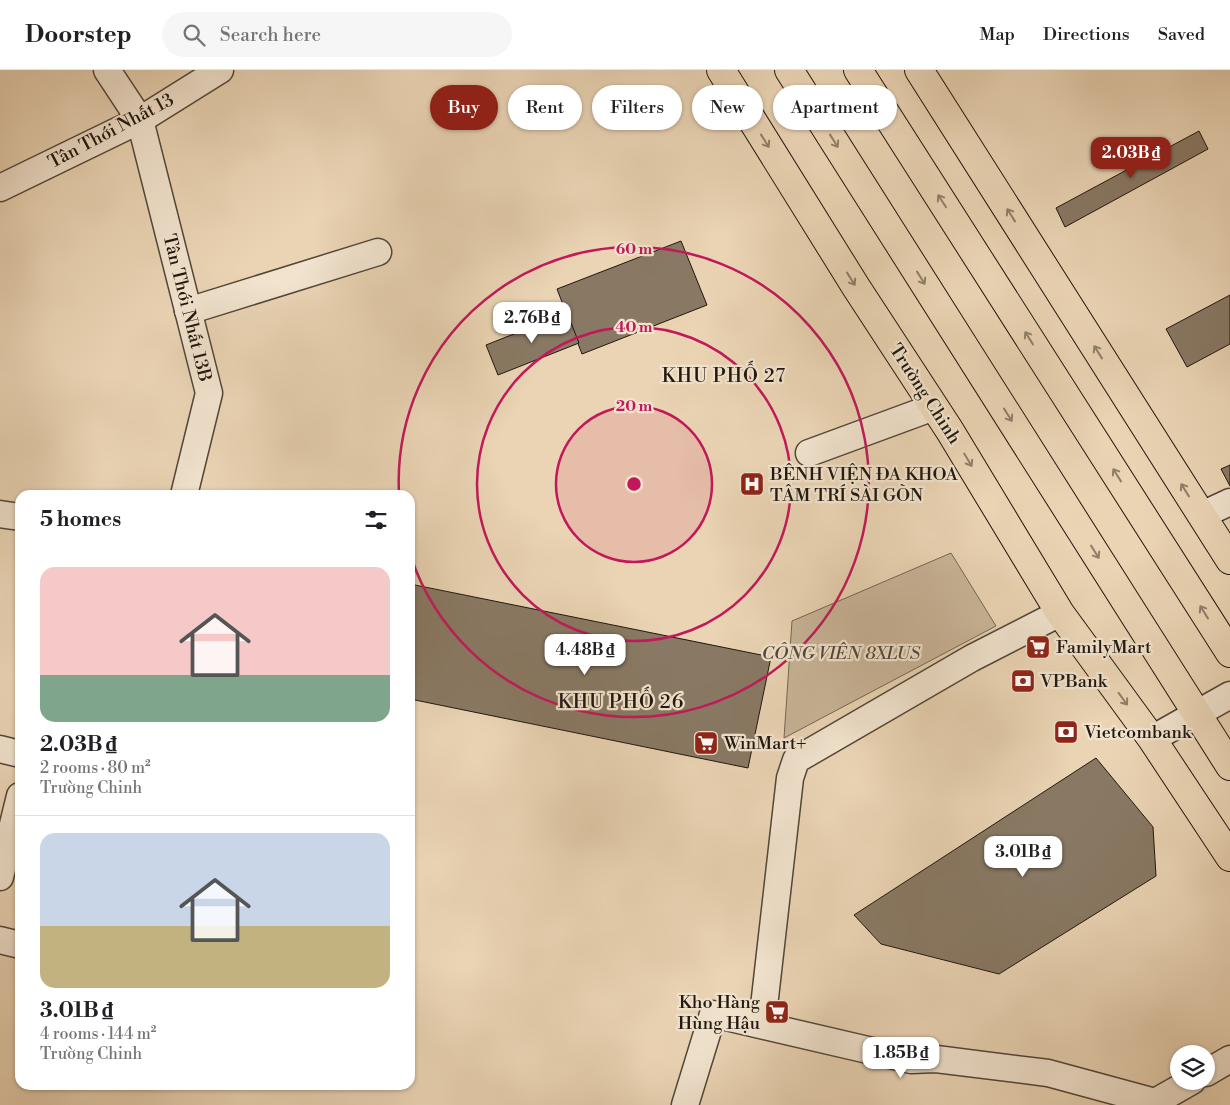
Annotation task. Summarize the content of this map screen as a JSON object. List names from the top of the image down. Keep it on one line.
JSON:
{"streets":{"main road":["Trường Chinh"],"street":["Tân Thới Nhất 13","Tân Thới Nhất 13B"]},"crossings":[["Tân Thới Nhất 13","Tân Thới Nhất 13B"]],"districts":["KHU PHỐ 27","KHU PHỐ 26"],"parks":["CÔNG VIÊN 8XLUS"],"places":{"hospital":["BỆNH VIỆN ĐA KHOA TÂM TRÍ SÀI GÒN"],"supermarket":["FamilyMart","WinMart+","Kho Hàng Hùng Hậu"],"bank":["VPBank","Vietcombank"]},"page":{"header":"Doorstep","search":"Search here","nav":["Map","Directions","Saved"],"chip":["Buy","Rent","Filters","New","Apartment"],"price":["2.03B ₫","2.76B ₫","4.48B ₫","3.01B ₫","1.85B ₫"],"heading":"5 homes","list":[{"name":"2.03B ₫","note":"2 rooms · 80 m² · Trường Chinh"},{"name":"3.01B ₫","note":"4 rooms · 144 m² · Trường Chinh"}]},"rings":["60 m","40 m","20 m"]}
